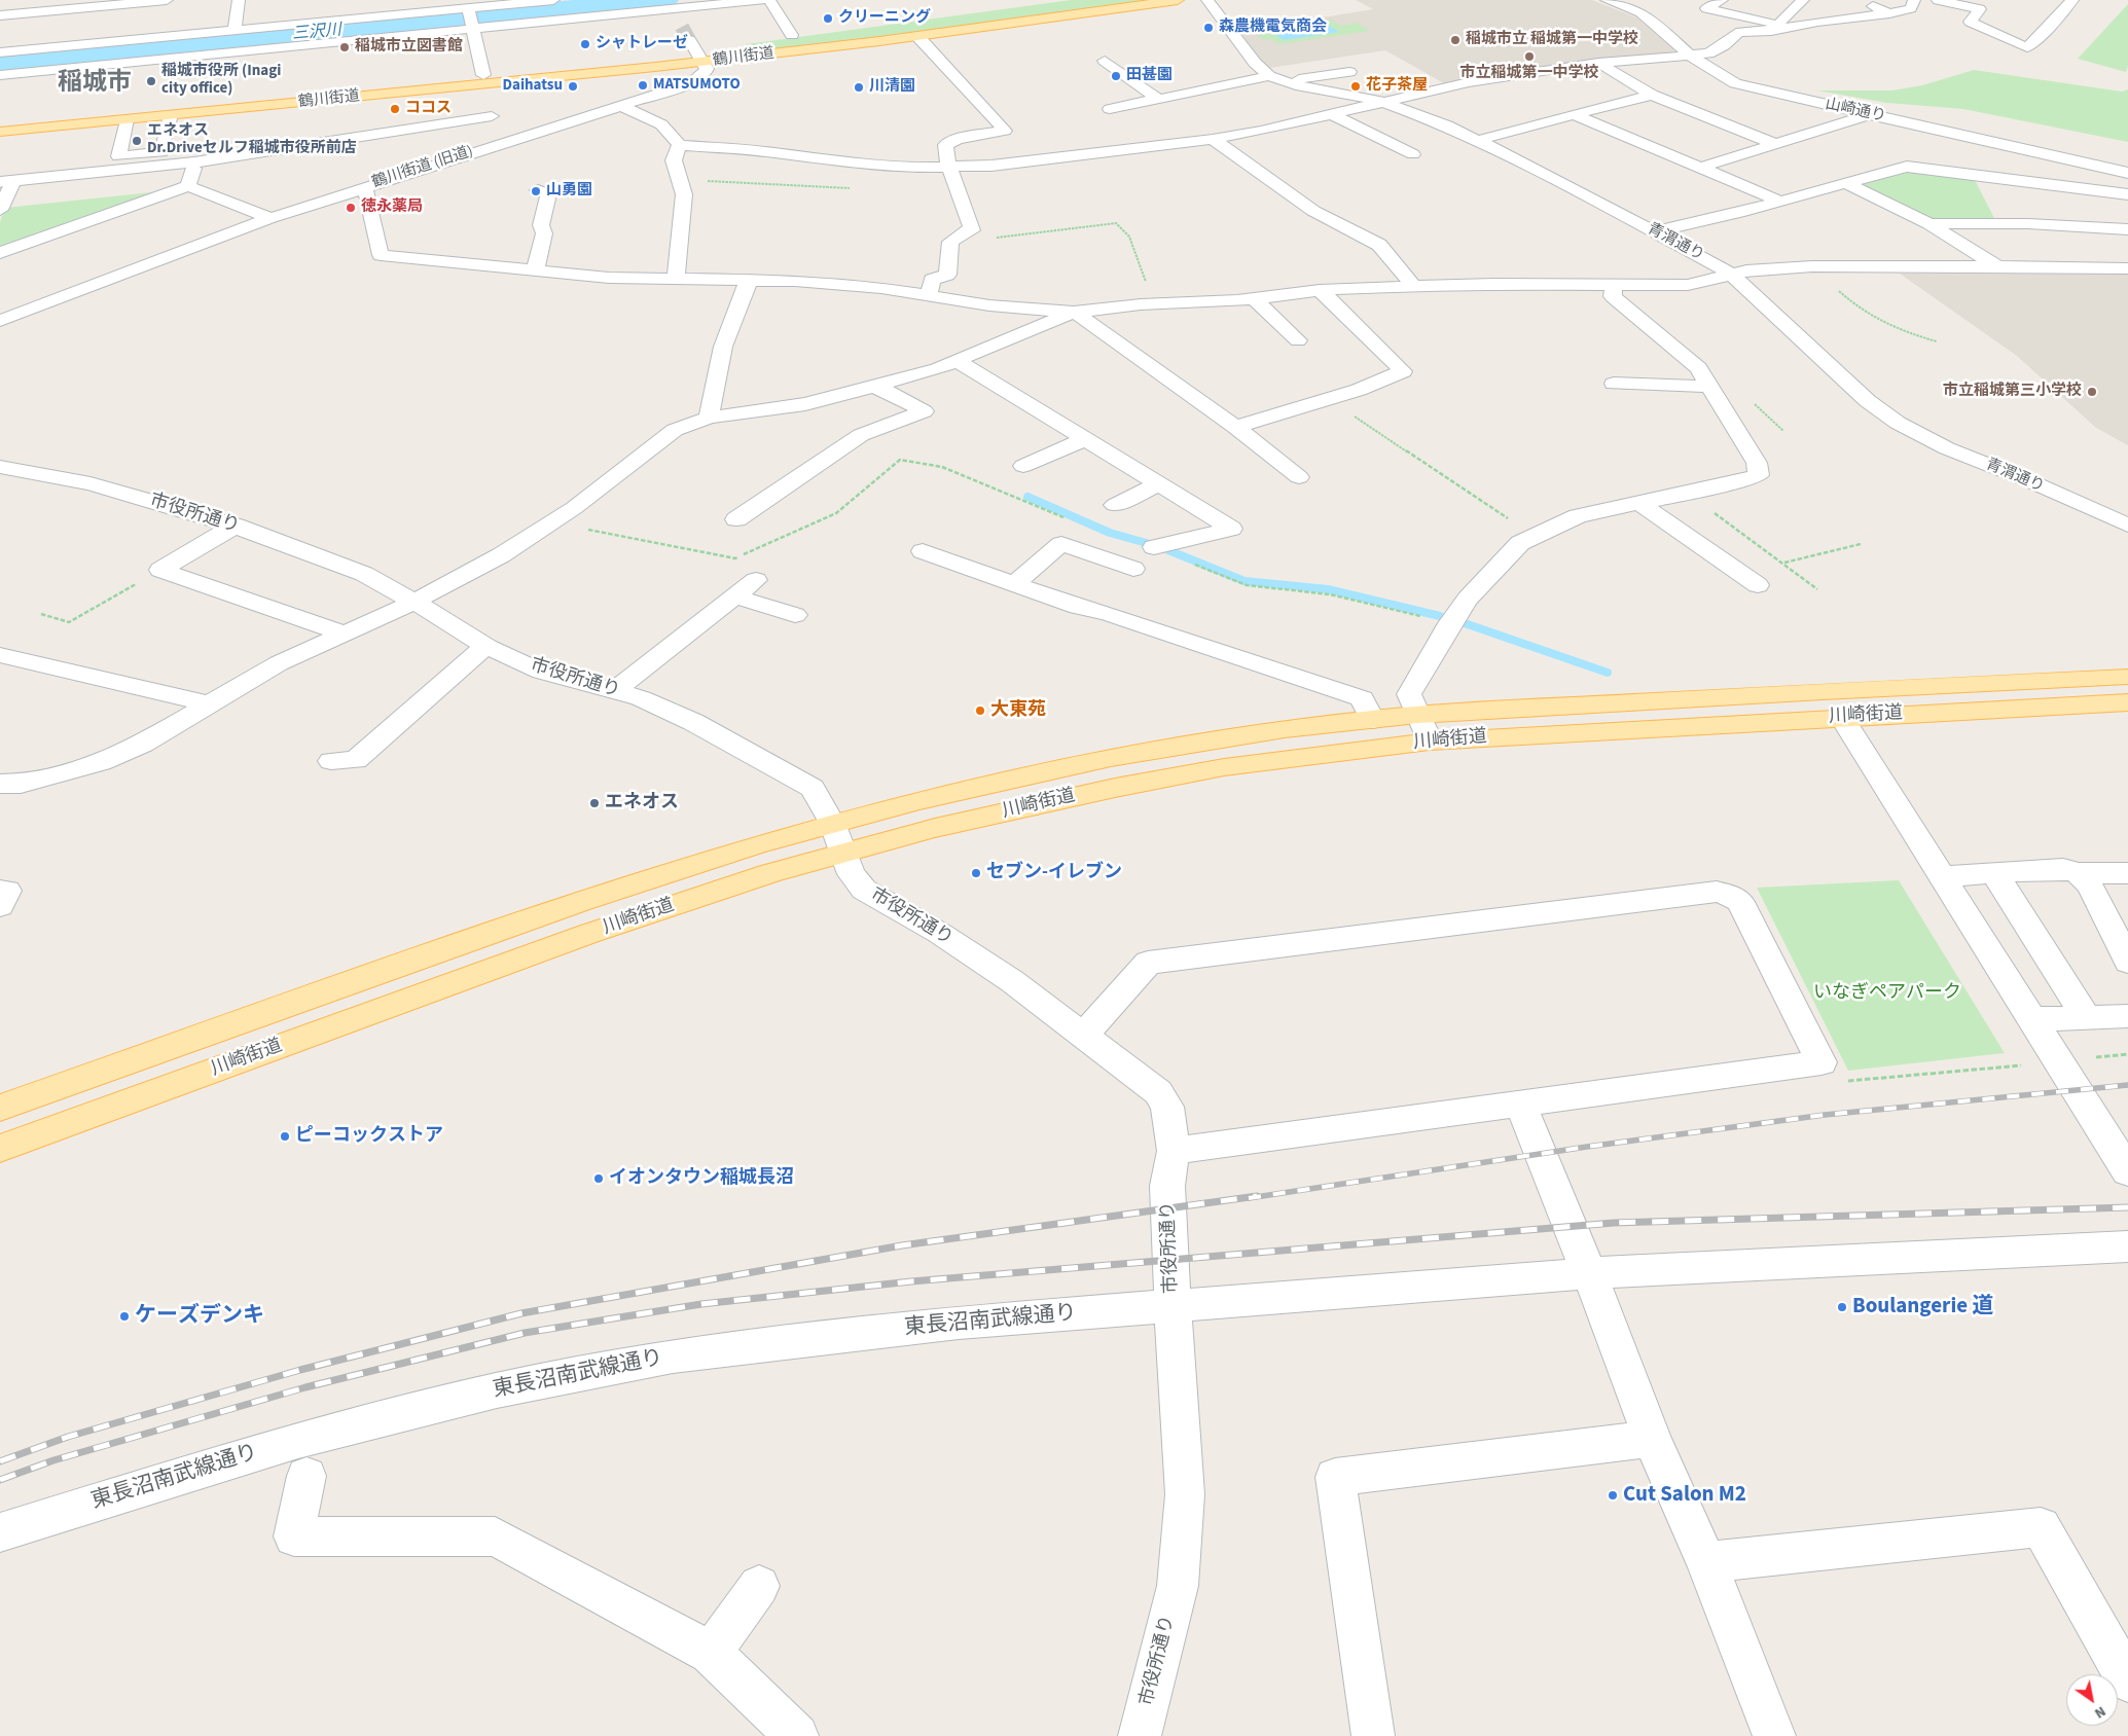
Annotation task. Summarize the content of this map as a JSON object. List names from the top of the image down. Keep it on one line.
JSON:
{"streets":{"main road":["鶴川街道","川崎街道"],"street":["山崎通り","鶴川街道 (旧道)","青渭通り","市役所通り","東長沼南武線通り"]},"crossings":[["鶴川街道","鶴川街道 (旧道)"],["市役所通り","川崎街道"],["市役所通り","東長沼南武線通り"]],"districts":["稲城市"],"water":["三沢川"],"parks":["いなぎペアパーク"],"places":["クリーニング","森農機電気商会","稲城市立 稲城第一中学校","シャトレーゼ","稲城市立図書館","市立稲城第一中学校","田甚園","稲城市役所 (Inagi city office)","MATSUMOTO","Daihatsu","花子茶屋","川清園","ココス","エネオス Dr.Driveセルフ稲城市役所前店","山勇園","徳永薬局","市立稲城第三小学校","大東苑","エネオス","セブン-イレブン","ピーコックストア","イオンタウン稲城長沼","Boulangerie 道","ケーズデンキ","Cut Salon M2"],"north":"bottom right"}
